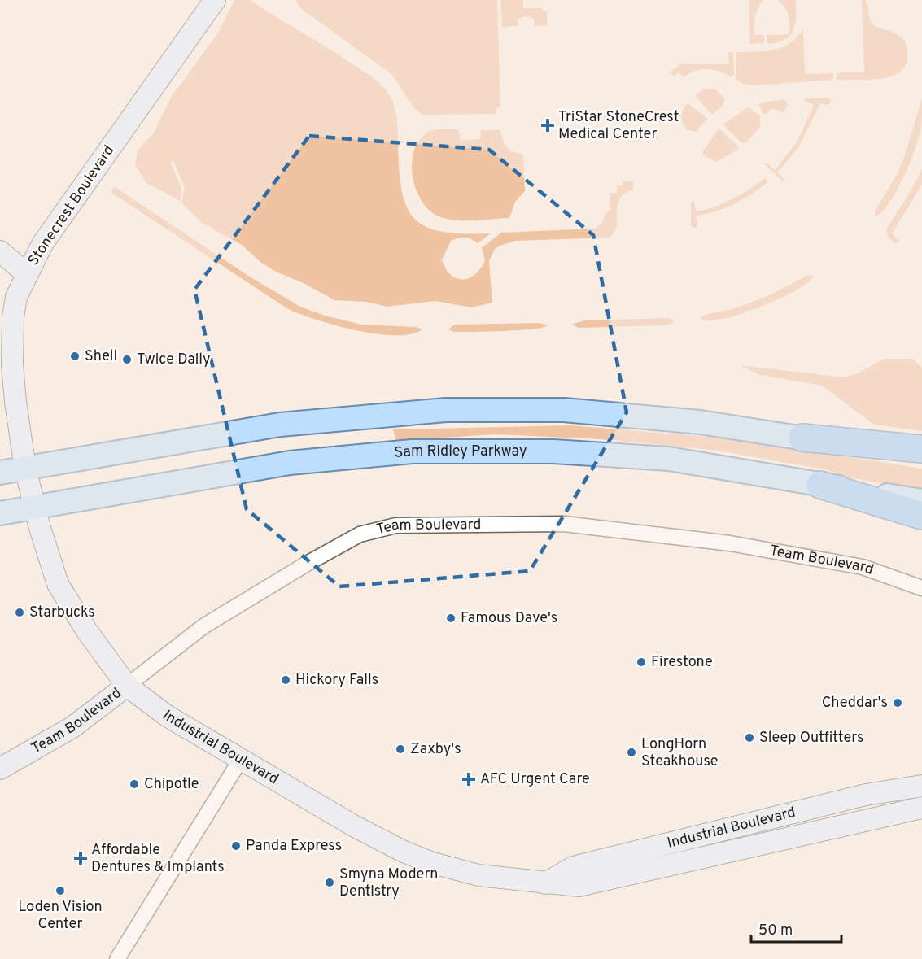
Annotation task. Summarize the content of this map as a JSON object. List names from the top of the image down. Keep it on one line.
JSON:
{"streets":{"main road":["Sam Ridley Parkway"],"street":["Stonecrest Boulevard","Team Boulevard","Industrial Boulevard"]},"crossings":[["Stonecrest Boulevard","Industrial Boulevard"],["Sam Ridley Parkway","Industrial Boulevard"],["Team Boulevard","Industrial Boulevard"]],"places":{"health":["TriStar StoneCrest Medical Center","AFC Urgent Care","Affordable Dentures & Implants"],"other":["Shell","Twice Daily","Starbucks","Famous Dave's","Firestone","Hickory Falls","Cheddar's","Sleep Outfitters","Zaxby's","LongHorn Steakhouse","Chipotle","Panda Express","Smyna Modern Dentistry","Loden Vision Center"]},"scale_bar":"50 m"}
